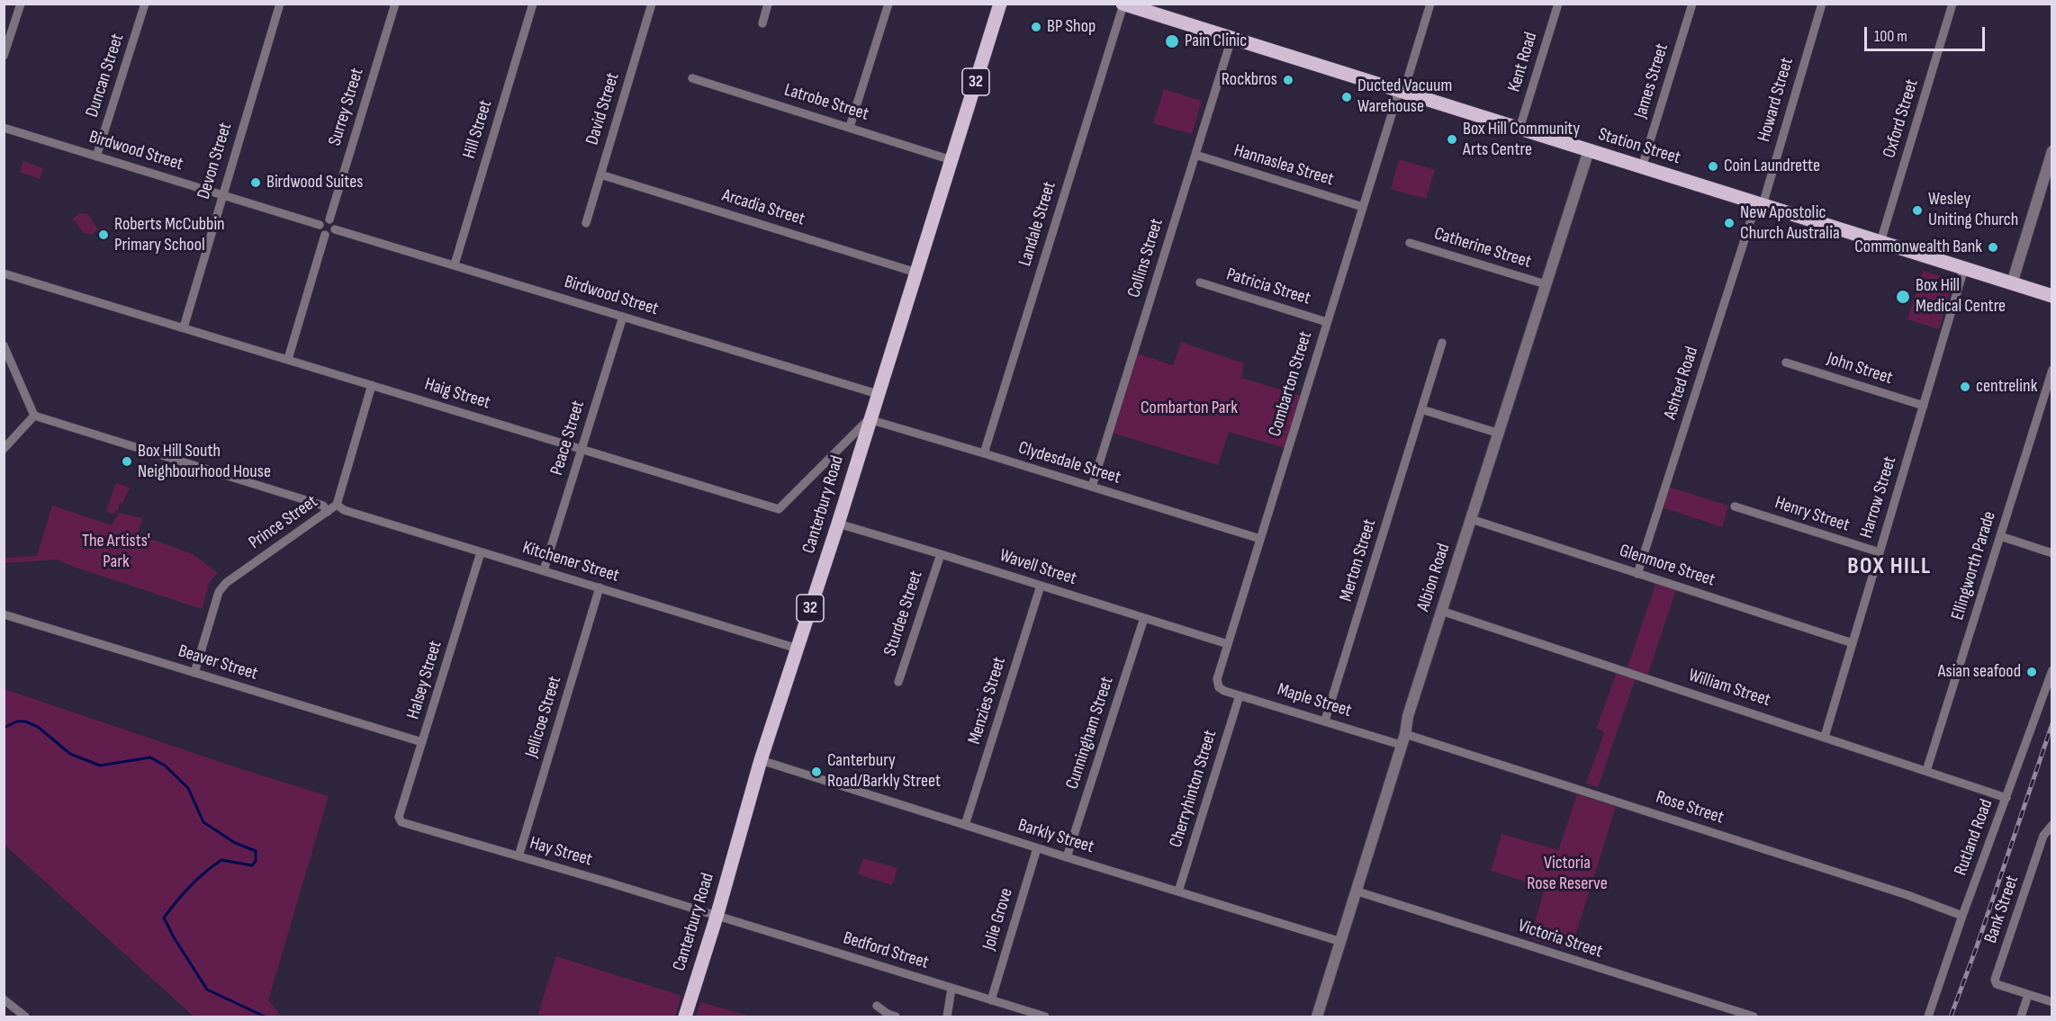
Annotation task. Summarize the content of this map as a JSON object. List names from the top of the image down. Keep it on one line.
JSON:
{"streets":{"main road":["32","Station Street","Canterbury Road"],"street":["Kent Road","Duncan Street","James Street","Howard Street","Latrobe Street","Surrey Street","David Street","Oxford Street","Hill Street","Birdwood Street","Devon Street","Hannaslea Street","Arcadia Street","Landale Street","Catherine Street","Collins Street","Patricia Street","John Street","Ashted Road","Combarton Street","Haig Street","Peace Street","Clydesdale Street","Harrow Street","Henry Street","Prince Street","Merton Street","Kitchener Street","Glenmore Street","Ellingworth Parade","Wavell Street","Albion Road","Sturdee Street","Beaver Street","Halsey Street","William Street","Menzies Street","Maple Street","Jellicoe Street","Cunningham Street","Cherryhinton Street","Rose Street","Barkly Street","Rutland Road","Hay Street","Bank Street","Jolie Grove","Victoria Street","Bedford Street"]},"crossings":[["Kent Road","Station Street"],["Duncan Street","Birdwood Street"],["James Street","Station Street"],["Howard Street","Station Street"],["Howard Street","Ashted Road"],["Latrobe Street","Canterbury Road"],["Surrey Street","Birdwood Street"],["David Street","Arcadia Street"],["Oxford Street","Station Street"],["Hill Street","Birdwood Street"],["Station Street","Landale Street"],["Station Street","Collins Street"],["Station Street","Ashted Road"],["Station Street","Combarton Street"],["Station Street","Harrow Street"],["Station Street","Albion Road"],["Birdwood Street","Devon Street"],["Birdwood Street","Peace Street"],["Birdwood Street","Canterbury Road"],["Devon Street","Haig Street"],["Hannaslea Street","Collins Street"],["Hannaslea Street","Combarton Street"],["Arcadia Street","Canterbury Road"],["Landale Street","Clydesdale Street"],["Catherine Street","Albion Road"],["Collins Street","Clydesdale Street"],["Patricia Street","Combarton Street"],["John Street","Harrow Street"],["Ashted Road","Glenmore Street"],["Combarton Street","Clydesdale Street"],["Combarton Street","Wavell Street"],["Combarton Street","Maple Street"],["Haig Street","Peace Street"],["Haig Street","Clydesdale Street"],["Haig Street","Canterbury Road"],["Haig Street","Prince Street"],["Peace Street","Kitchener Street"],["Clydesdale Street","Canterbury Road"],["Harrow Street","Henry Street"],["Harrow Street","Glenmore Street"],["Harrow Street","William Street"],["Canterbury Road","Kitchener Street"],["Canterbury Road","Wavell Street"],["Canterbury Road","Barkly Street"],["Canterbury Road","Hay Street"],["Canterbury Road","Bedford Street"],["Prince Street","Kitchener Street"],["Prince Street","Beaver Street"],["Merton Street","Maple Street"],["Kitchener Street","Halsey Street"],["Kitchener Street","Jellicoe Street"],["Glenmore Street","Albion Road"],["Ellingworth Parade","William Street"],["Wavell Street","Sturdee Street"],["Wavell Street","Menzies Street"],["Wavell Street","Cunningham Street"],["Albion Road","William Street"],["Albion Road","Maple Street"],["Albion Road","Rose Street"],["Albion Road","Barkly Street"],["Albion Road","Victoria Street"],["Beaver Street","Halsey Street"],["Halsey Street","Hay Street"],["William Street","Rutland Road"],["Menzies Street","Barkly Street"],["Maple Street","Cherryhinton Street"],["Maple Street","Rose Street"],["Jellicoe Street","Hay Street"],["Cunningham Street","Barkly Street"],["Cherryhinton Street","Barkly Street"],["Rose Street","Rutland Road"],["Barkly Street","Jolie Grove"],["Hay Street","Bedford Street"],["Jolie Grove","Bedford Street"]],"districts":["BOX HILL"],"parks":["Combarton Park","The Artists' Park","Victoria Rose Reserve"],"places":["BP Shop","Pain Clinic","Rockbros","Ducted Vacuum Warehouse","Box Hill Community Arts Centre","Coin Laundrette","Birdwood Suites","Wesley Uniting Church","New Apostolic Church Australia","Roberts McCubbin Primary School","Commonwealth Bank","Box Hill Medical Centre","centrelink","Box Hill South Neighbourhood House","Asian seafood","Canterbury Road/Barkly Street"],"scale_bar":"100 m"}
